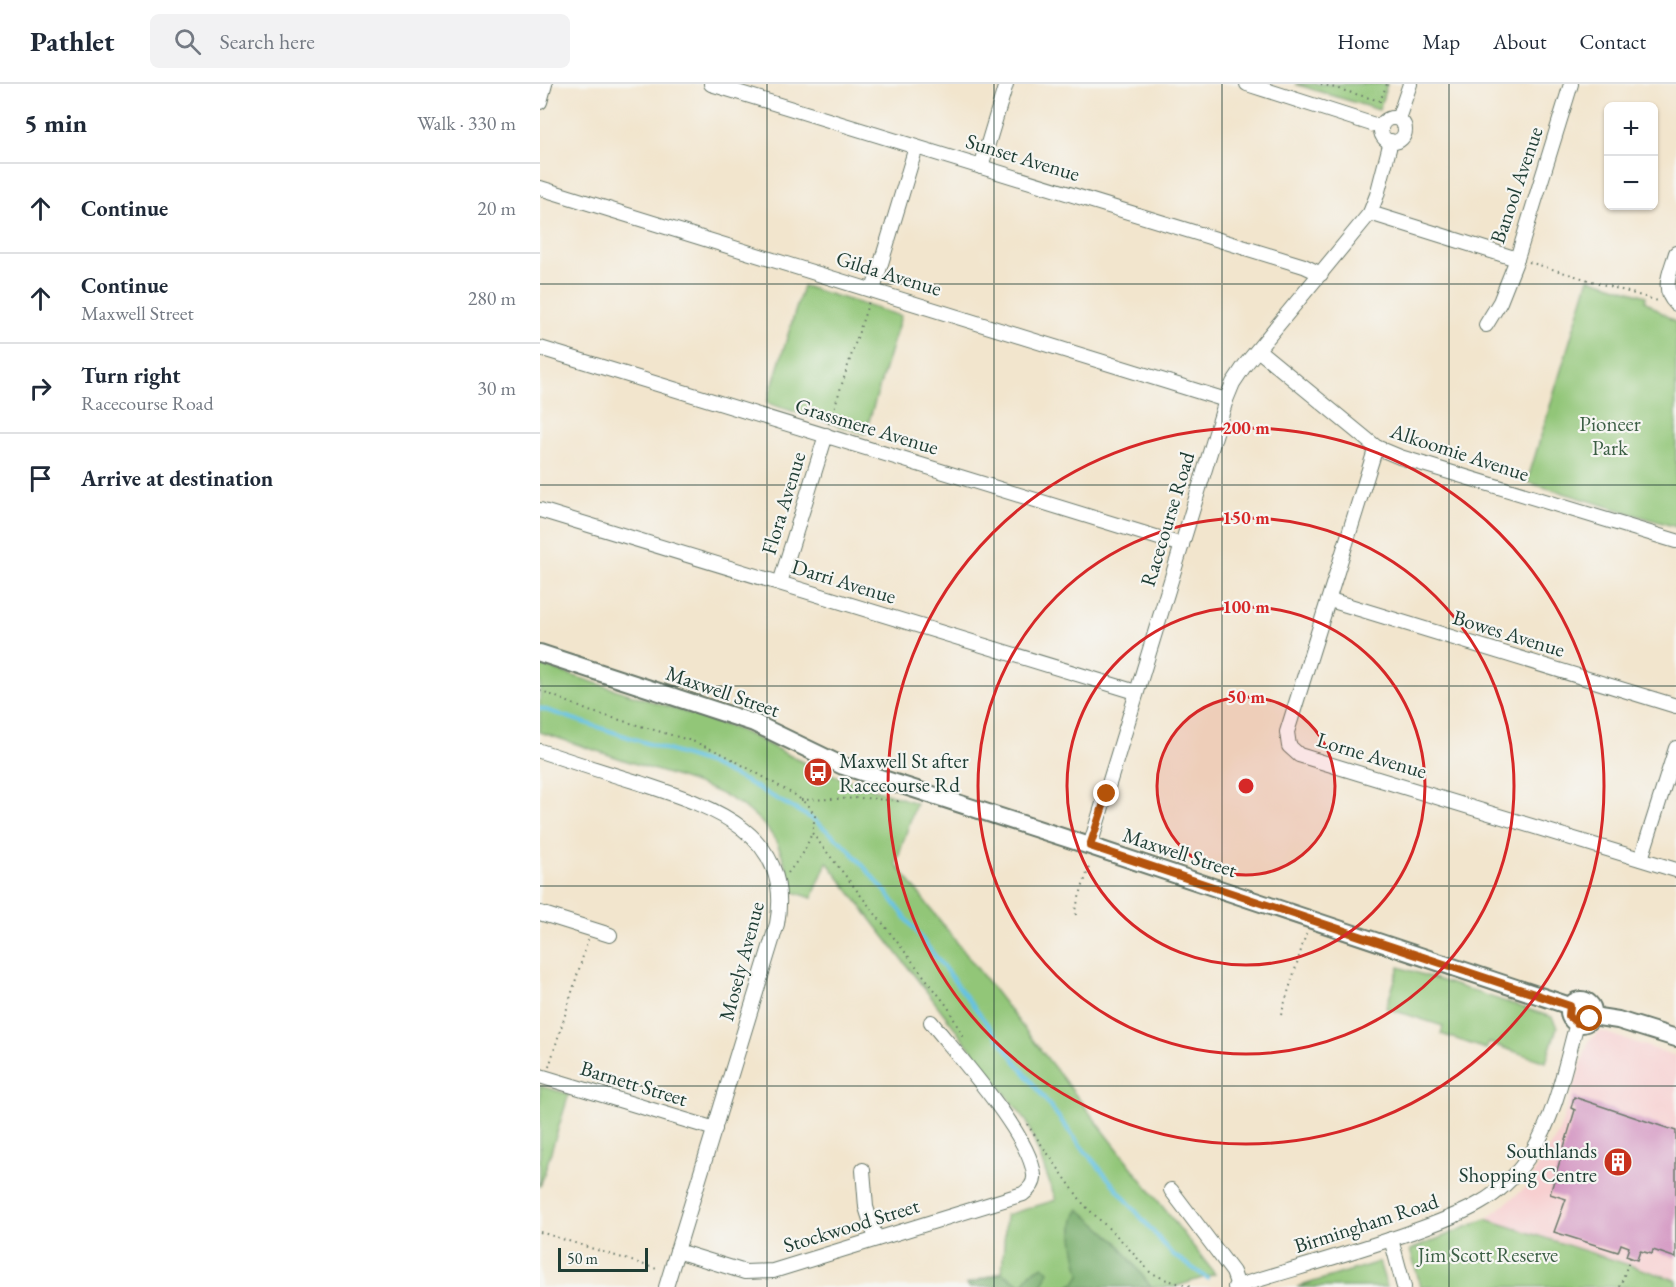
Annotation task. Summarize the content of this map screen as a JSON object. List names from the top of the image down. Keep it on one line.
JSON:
{"streets":{"main road":["Maxwell Street"],"street":["Sunset Avenue","Banool Avenue","Gilda Avenue","Grassmere Avenue","Alkoomie Avenue","Flora Avenue","Racecourse Road","Darri Avenue","Bowes Avenue","Lorne Avenue","Mosely Avenue","Barnett Street","Birmingham Road","Stockwood Street"]},"crossings":[["Sunset Avenue","Racecourse Road"],["Banool Avenue","Racecourse Road"],["Gilda Avenue","Racecourse Road"],["Grassmere Avenue","Flora Avenue"],["Grassmere Avenue","Racecourse Road"],["Alkoomie Avenue","Racecourse Road"],["Alkoomie Avenue","Lorne Avenue"],["Flora Avenue","Darri Avenue"],["Racecourse Road","Darri Avenue"],["Racecourse Road","Maxwell Street"],["Bowes Avenue","Lorne Avenue"],["Maxwell Street","Birmingham Road"],["Mosely Avenue","Barnett Street"],["Mosely Avenue","Stockwood Street"]],"parks":["Pioneer Park","Jim Scott Reserve"],"places":{"bus stop":["Maxwell St after Racecourse Rd"],"building":["Southlands Shopping Centre"]},"scale_bar":"50 m","page":{"header":"Pathlet","search":"Search here","nav":["Home","Map","About","Contact"],"heading":["5 min","Walk · 330 m"],"map_buttons":["+","−"],"list":[["Continue","20 m"],["Continue","Maxwell Street","280 m"],["Turn right","Racecourse Road","30 m"],"Arrive at destination"],"scale":"50 m"},"rings":["200 m","150 m","100 m","50 m"]}
